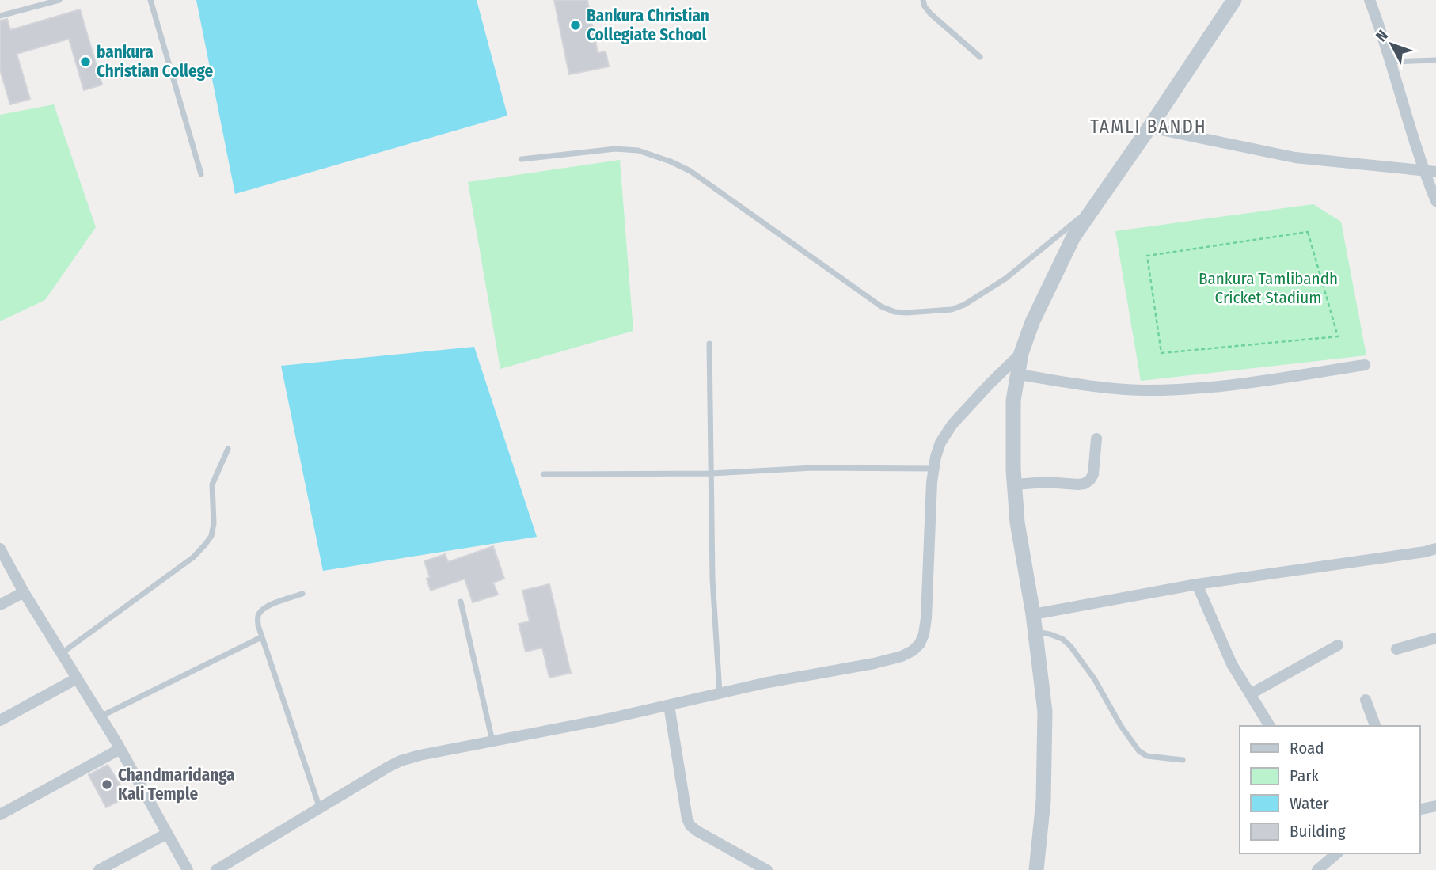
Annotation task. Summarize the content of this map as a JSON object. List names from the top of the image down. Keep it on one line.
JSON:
{"districts":["TAMLI BANDH"],"parks":["Bankura Tamlibandh Cricket Stadium"],"places":["Bankura Christian Collegiate School","bankura Christian College","Chandmaridanga Kali Temple"],"legend":["Road","Park","Water","Building"],"north":"top left"}
